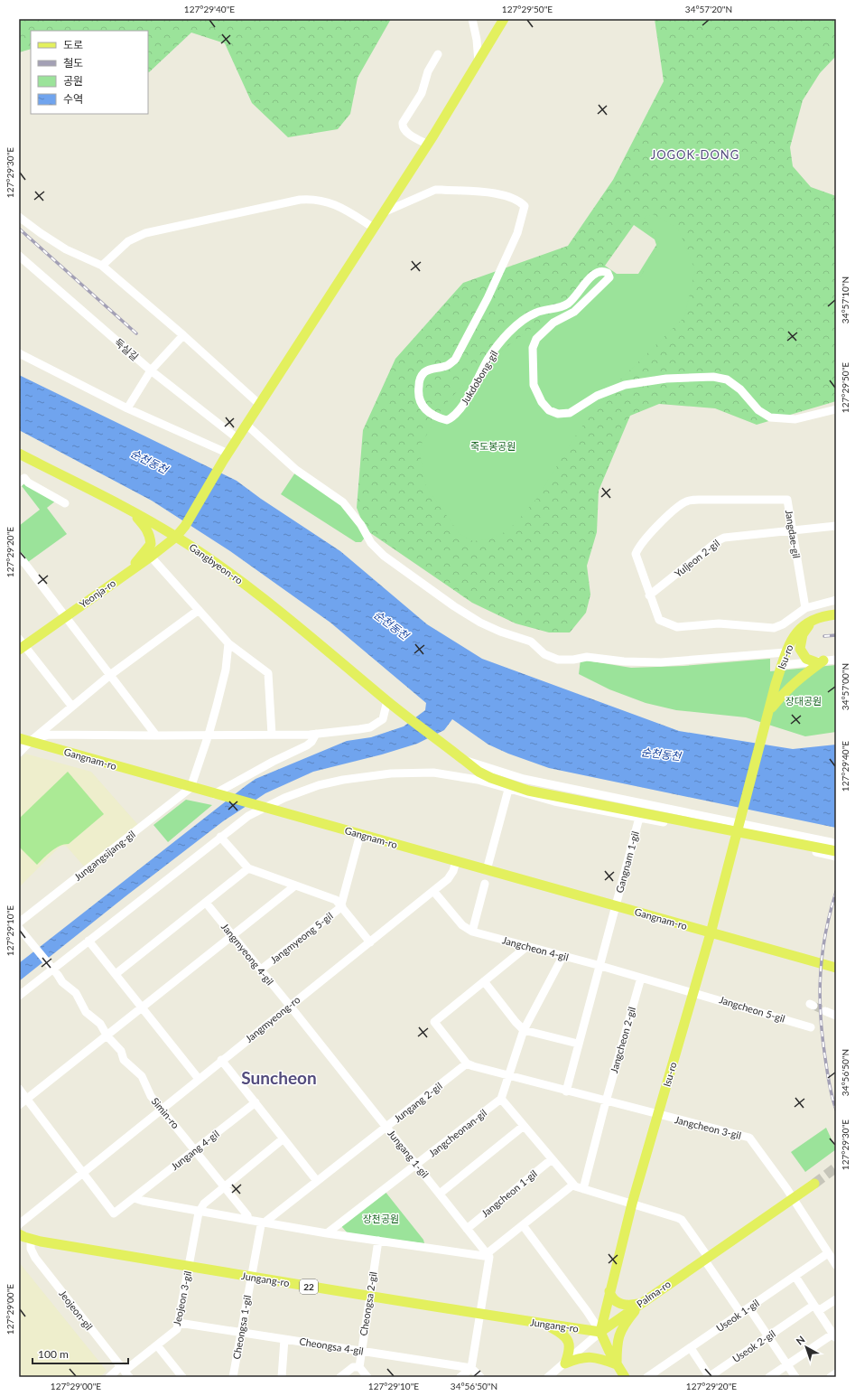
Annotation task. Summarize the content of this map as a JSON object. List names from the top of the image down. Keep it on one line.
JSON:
{"streets":{"main road":["Gangbyeon-ro","Yeonja-ro","Isu-ro","Gangnam-ro","Jungang-ro","22","Palma-ro"],"street":["둑실길","Jukdobong-gil","Jangdae-gil","Yuljeon 2-gil","Jungangsijang-gil","Gangnam 1-gil","Jangmyeong 5-gil","Jangcheon 4-gil","Jangmyeong 4-gil","Jangcheon 5-gil","Jangmyeong-ro","Jangcheon 2-gil","Jungang 2-gil","Simin-ro","Jangcheon 3-gil","Jangcheonan-gil","Jungang 4-gil","Jungang 1-gil","Jangcheon 1-gil","Jeojeon 3-gil","Cheongsa 2-gil","Jeojeon-gil","Useok 1-gil","Cheongsa 1-gil","Cheongsa 4-gil","Useok 2-gil"]},"crossings":[["둑실길","Yeonja-ro"],["Jukdobong-gil","Yeonja-ro"],["Jangdae-gil","Yuljeon 2-gil"],["Gangbyeon-ro","Yeonja-ro"],["Isu-ro","Gangnam-ro"],["Isu-ro","Jangcheon 4-gil"],["Isu-ro","Jangcheon 5-gil"],["Isu-ro","Jangcheon 3-gil"],["Isu-ro","Jungang-ro"],["Isu-ro","Palma-ro"],["Gangnam-ro","Jungangsijang-gil"],["Gangnam-ro","Gangnam 1-gil"],["Gangnam-ro","Jangmyeong-ro"],["Jangmyeong 5-gil","Jangmyeong 4-gil"],["Jangcheon 4-gil","Jangcheon 5-gil"],["Jangcheon 4-gil","Jangmyeong-ro"],["Jangcheon 4-gil","Jangcheon 2-gil"],["Jangmyeong 4-gil","Jangmyeong-ro"],["Jangmyeong 4-gil","Jungang 1-gil"],["Jangmyeong-ro","Simin-ro"],["Jangmyeong-ro","Jungang 4-gil"],["Jangmyeong-ro","Jungang 1-gil"],["Jungang 2-gil","Jungang 1-gil"],["Simin-ro","Jungang 4-gil"],["Jangcheon 3-gil","Palma-ro"],["Jangcheon 3-gil","Useok 1-gil"],["Jangcheonan-gil","Jungang 1-gil"],["Jungang 1-gil","Jangcheon 1-gil"],["Jungang-ro","Palma-ro"],["Jungang-ro","Jeojeon 3-gil"],["Jungang-ro","Cheongsa 2-gil"],["Jungang-ro","Jeojeon-gil"],["Jungang-ro","Cheongsa 1-gil"],["Jeojeon 3-gil","Jeojeon-gil"],["Jeojeon 3-gil","Cheongsa 4-gil"],["Cheongsa 2-gil","Cheongsa 4-gil"],["Cheongsa 1-gil","Cheongsa 4-gil"]],"districts":["JOGOK-DONG","Suncheon"],"water":["순천동천"],"parks":["죽도봉공원","장대공원","장천공원"],"legend":["도로","철도","공원","수역"],"scale_bar":"100 m","north":"top left","coordinates":["127°29'40\"E","127°29'50\"E","34°57'20\"N","127°29'30\"E","34°57'10\"N","127°29'20\"E","34°57'00\"N","127°29'10\"E","34°56'50\"N","127°29'00\"E"]}
